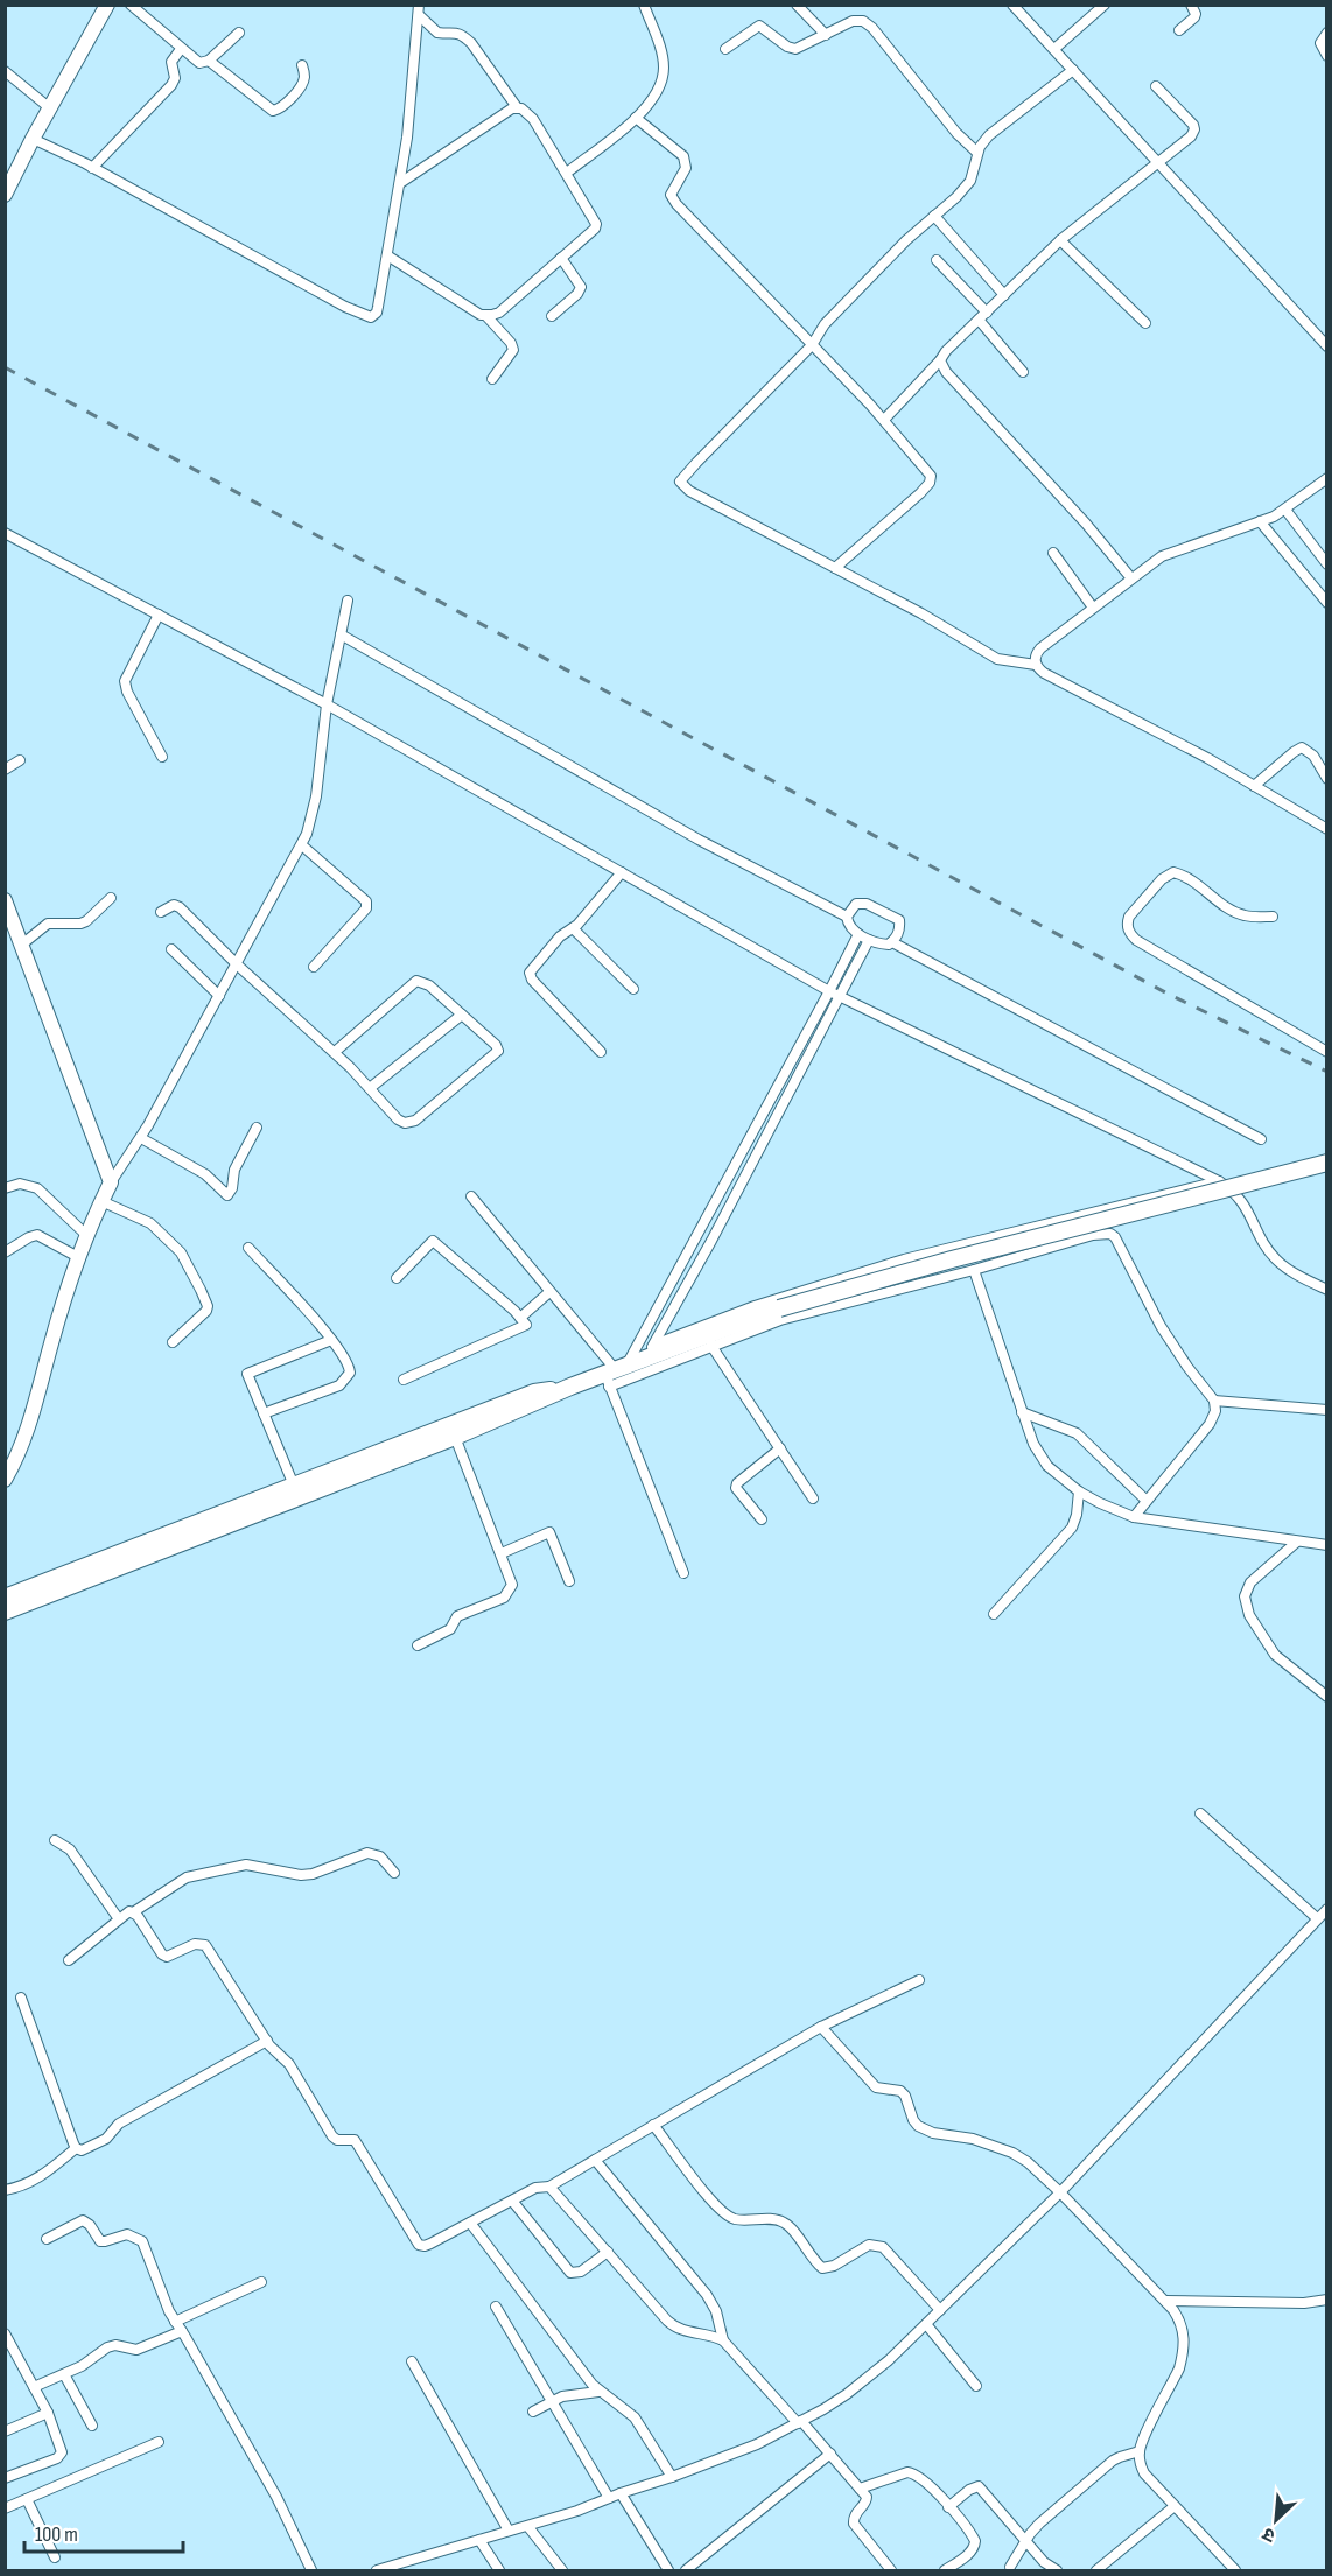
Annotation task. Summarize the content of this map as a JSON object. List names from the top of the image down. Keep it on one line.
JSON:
{"scale_bar":"100 m","north":"bottom left"}
